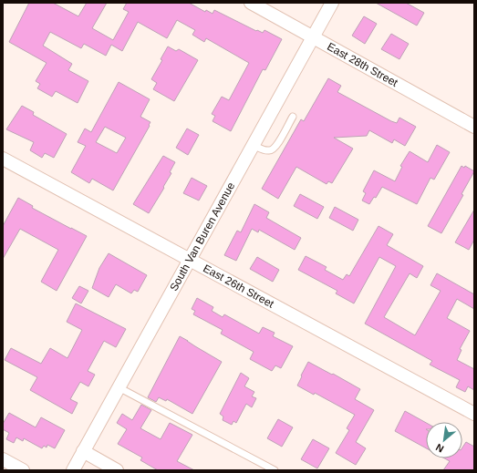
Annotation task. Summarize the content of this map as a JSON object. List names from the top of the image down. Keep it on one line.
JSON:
{"streets":{"street":["East 28th Street","South Van Buren Avenue","East 26th Street"]},"crossings":[["East 28th Street","South Van Buren Avenue"],["South Van Buren Avenue","East 26th Street"]],"north":"bottom left"}
